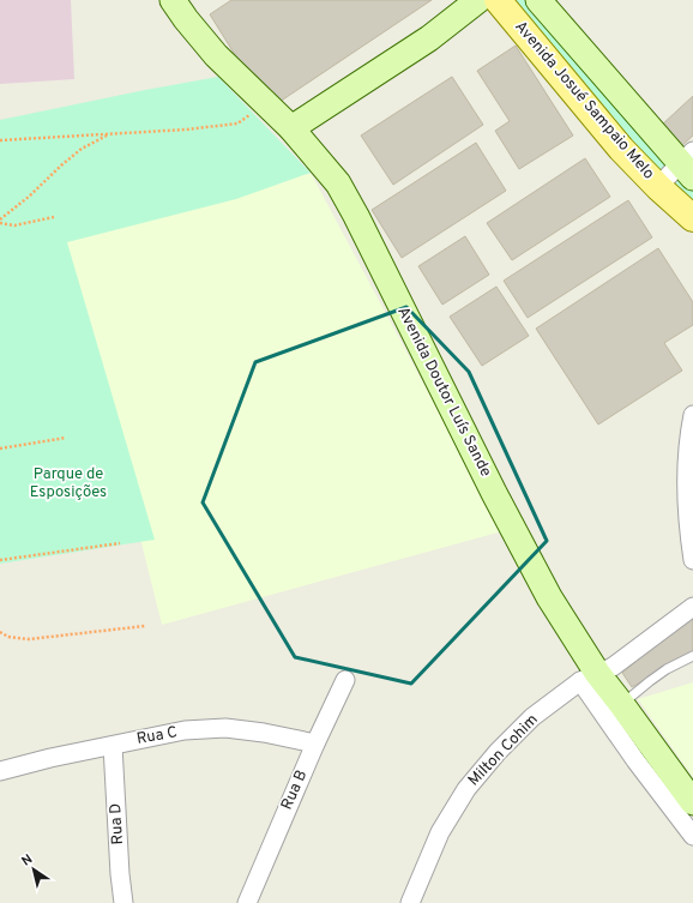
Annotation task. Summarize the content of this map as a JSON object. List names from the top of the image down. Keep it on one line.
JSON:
{"streets":{"main road":["Avenida Josué Sampaio Melo"],"street":["Avenida Doutor Luís Sande","Rua C","Milton Cohim","Rua B","Rua D"]},"crossings":[["Avenida Doutor Luís Sande","Milton Cohim"],["Rua C","Rua B"],["Rua C","Rua D"]],"parks":["Parque de Esposições"],"north":"top left"}
